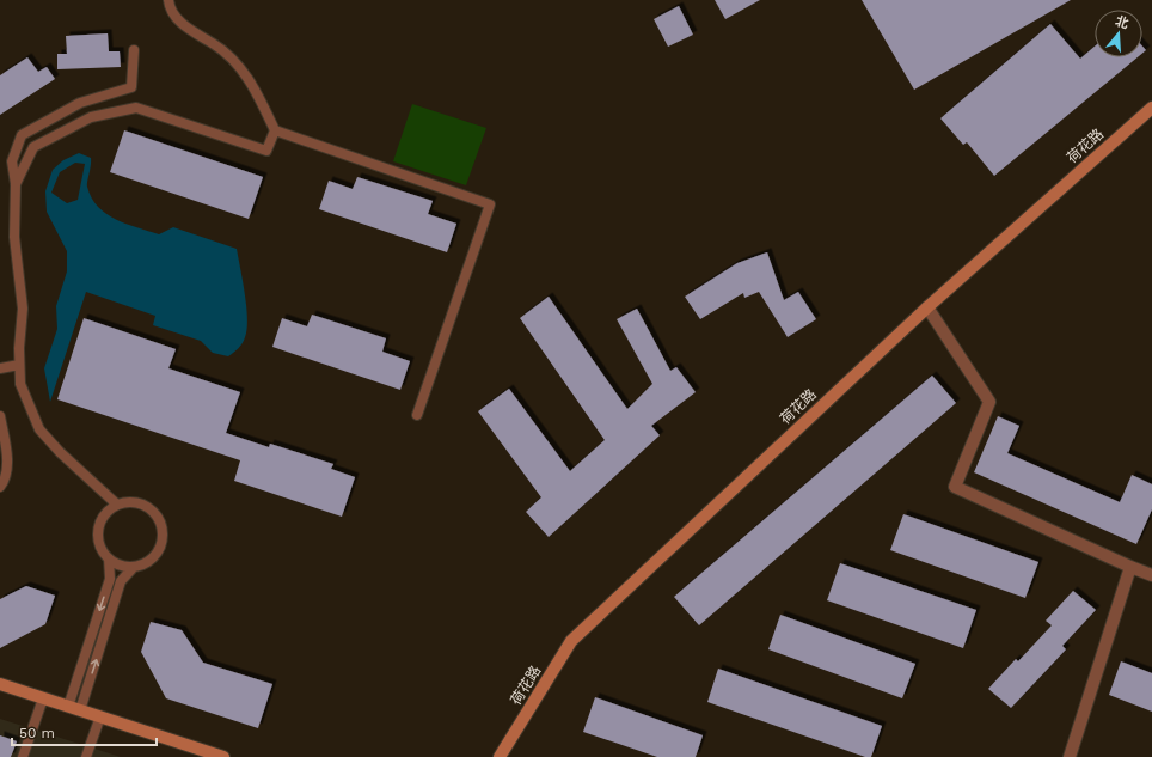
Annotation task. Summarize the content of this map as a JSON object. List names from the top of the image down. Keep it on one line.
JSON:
{"streets":{"street":["荷花路"]},"scale_bar":"50 m","north":"top"}
